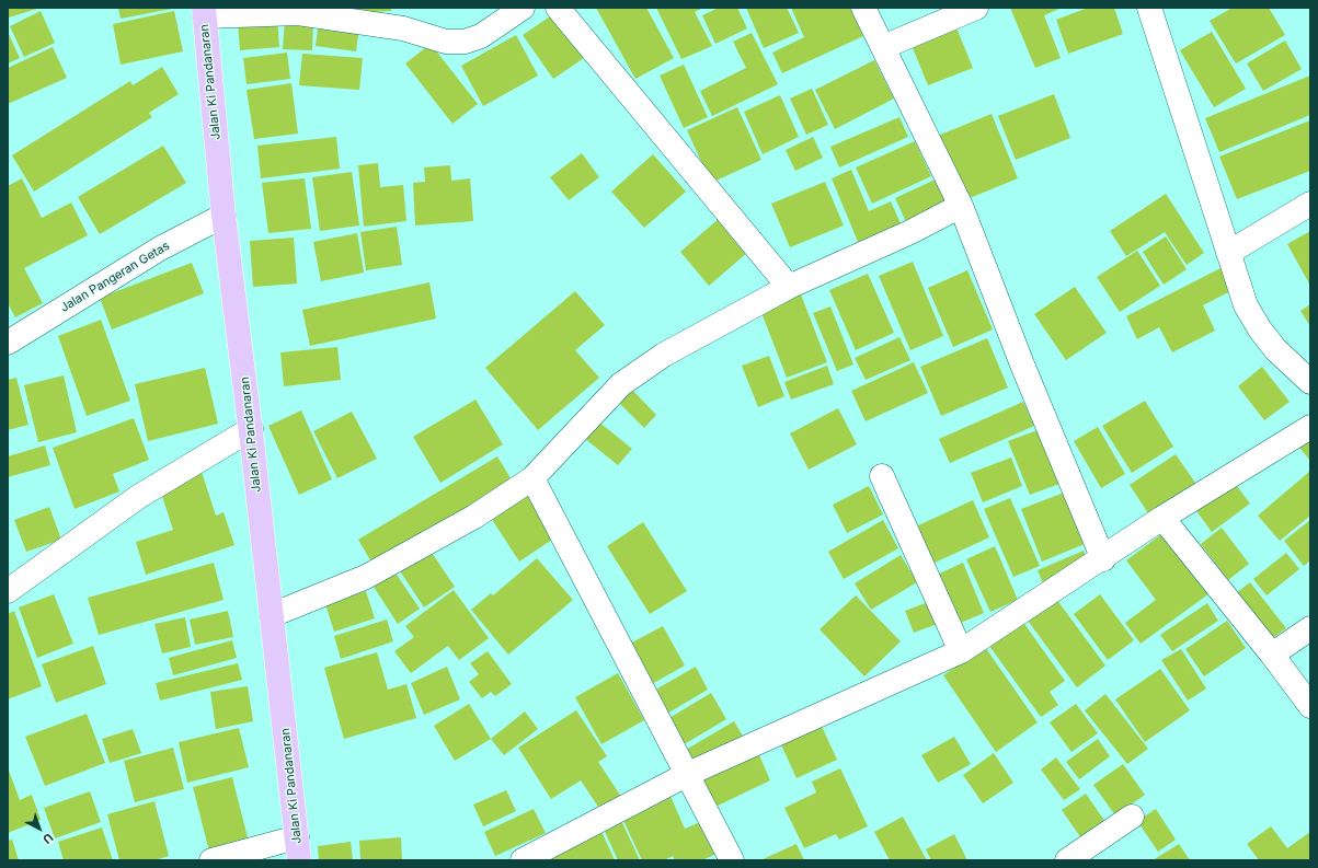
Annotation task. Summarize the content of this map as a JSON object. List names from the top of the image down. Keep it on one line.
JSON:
{"streets":{"main road":["Jalan Ki Pandanaran"],"street":["Jalan Pangeran Getas"]},"crossings":[["Jalan Ki Pandanaran","Jalan Pangeran Getas"]],"north":"bottom right"}
